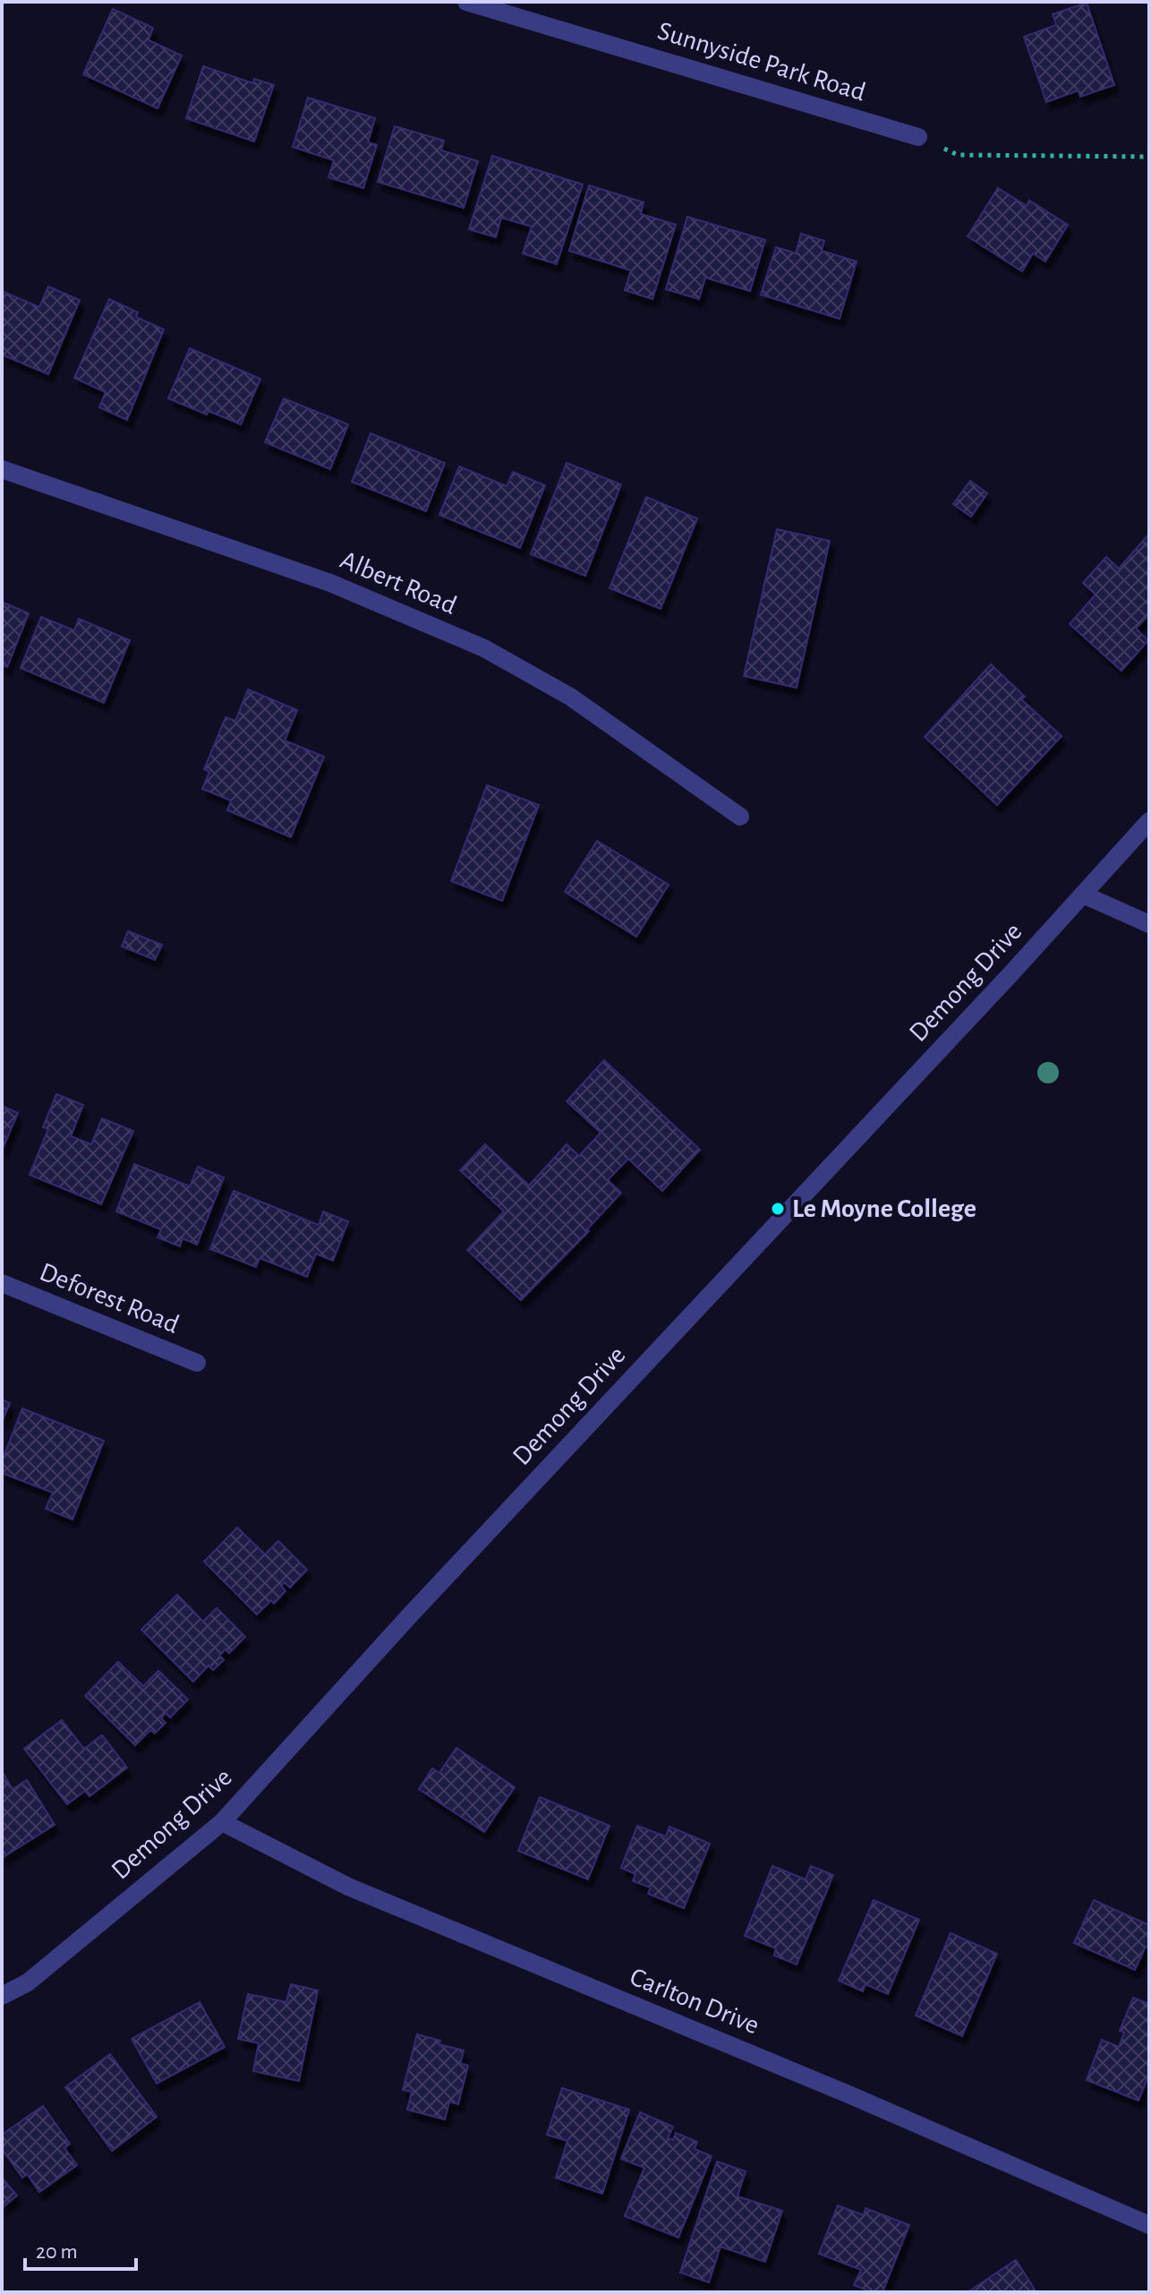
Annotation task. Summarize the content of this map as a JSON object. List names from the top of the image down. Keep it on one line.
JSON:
{"streets":{"street":["Sunnyside Park Road","Albert Road","Demong Drive","Deforest Road","Carlton Drive"]},"crossings":[["Demong Drive","Carlton Drive"]],"places":["Le Moyne College"],"scale_bar":"20 m"}
